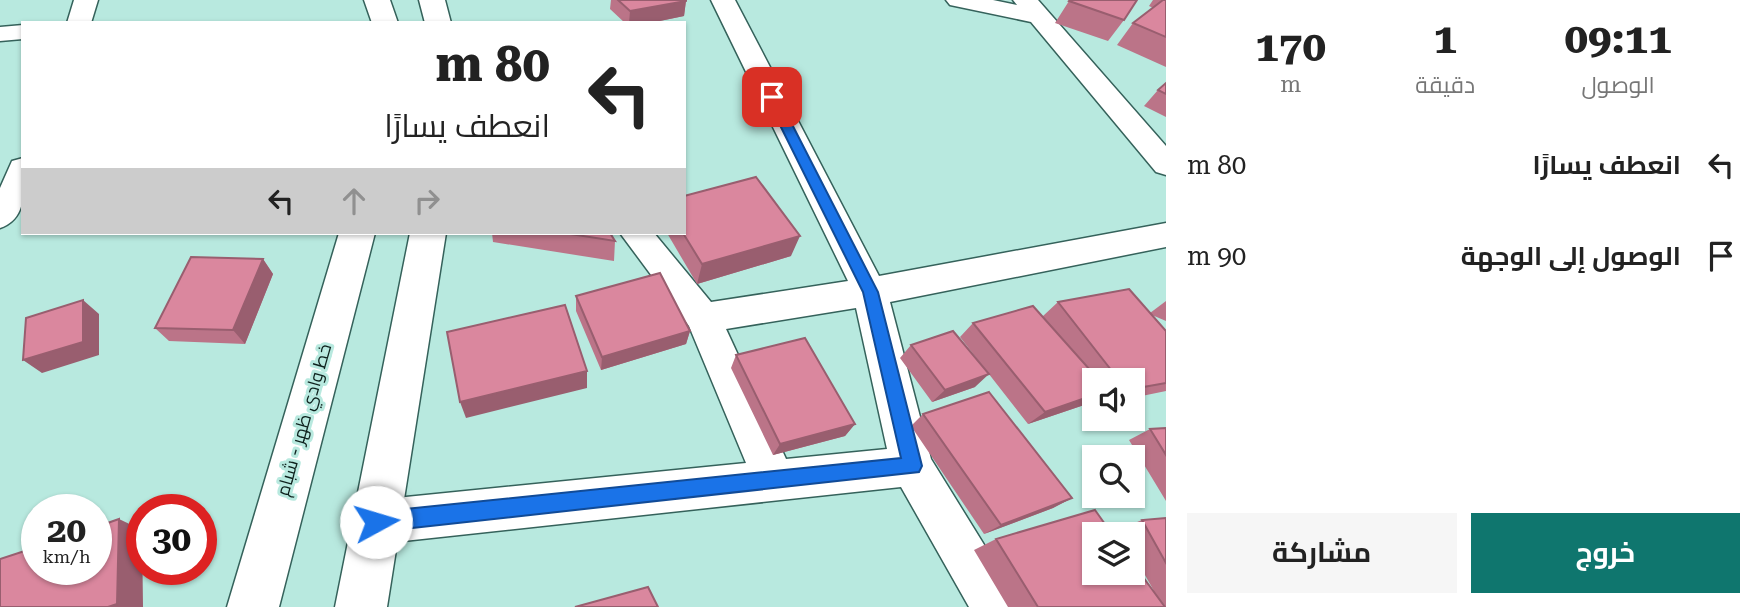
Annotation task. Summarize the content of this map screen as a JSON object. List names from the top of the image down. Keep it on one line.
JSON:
{"streets":{"main road":["خط وادي ظهر - شبام"]},"page":{"eta":["09:11","الوصول","1","دقيقة","170","m"],"turn":["80 m","انعطف يسارًا"],"list":[{"name":"انعطف يسارًا","value":"80 m"},{"name":"الوصول إلى الوجهة","value":"90 m"}],"speed":"20 km/h","limit":"30","buttons":["خروج","مشاركة"]}}
